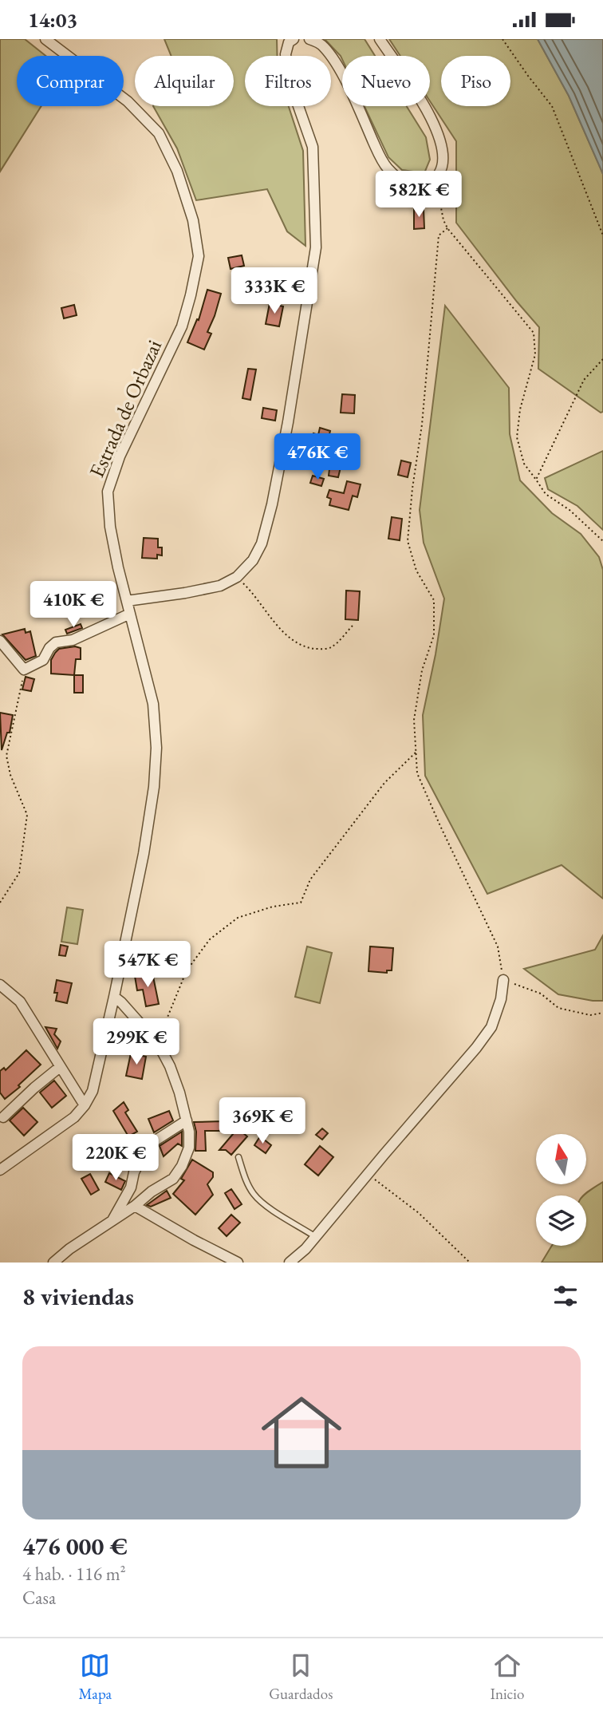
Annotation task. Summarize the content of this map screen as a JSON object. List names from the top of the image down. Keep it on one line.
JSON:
{"streets":{"street":["Estrada de Orbazai"]},"north":"top","page":{"status":"14:03","chip":["Comprar","Alquilar","Filtros","Nuevo","Piso"],"price":["582K €","333K €","476K €","410K €","547K €","299K €","369K €","220K €"],"heading":"8 viviendas","list":[{"name":"476 000 €","note":"4 hab. · 116 m² · Casa"}],"tabs":["Mapa","Guardados","Inicio"]}}
